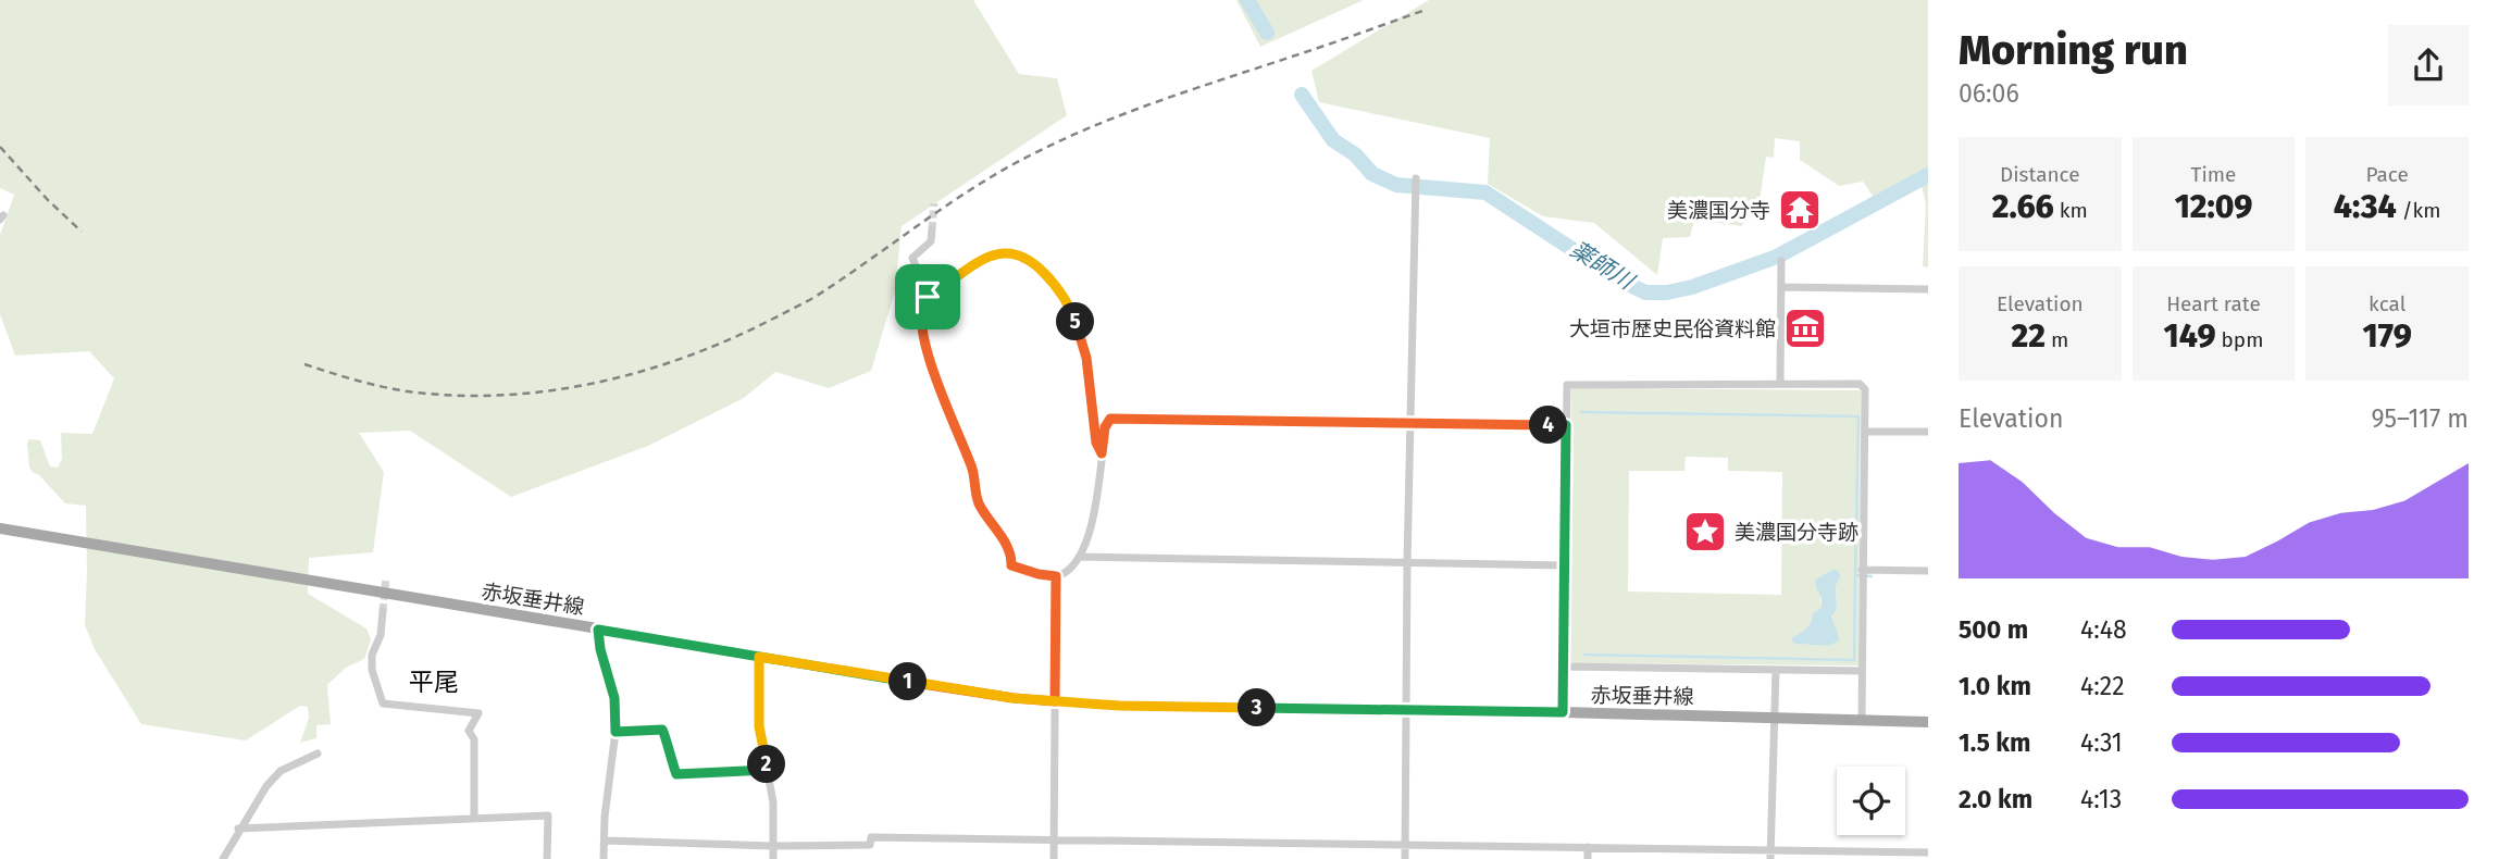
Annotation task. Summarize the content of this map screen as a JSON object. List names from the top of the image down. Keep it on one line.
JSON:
{"streets":{"main road":["赤坂垂井線"]},"districts":["平尾"],"water":["薬師川"],"places":{"temple":["美濃国分寺"],"museum":["大垣市歴史民俗資料館"],"place":["美濃国分寺跡"]},"page":{"heading":["Morning run","06:06"],"stats":[["Distance","2.66 km"],["Time","12:09"],["Pace","4:34 /km"],["Elevation","22 m"],["Heart rate","149 bpm"],["kcal","179"]],"pins":["5","4","1","3","2"],"chart":["Elevation","95–117 m"],"list":[{"name":"500 m","note":"4:48"},{"name":"1.0 km","note":"4:22"},{"name":"1.5 km","note":"4:31"},{"name":"2.0 km","note":"4:13"}]}}
